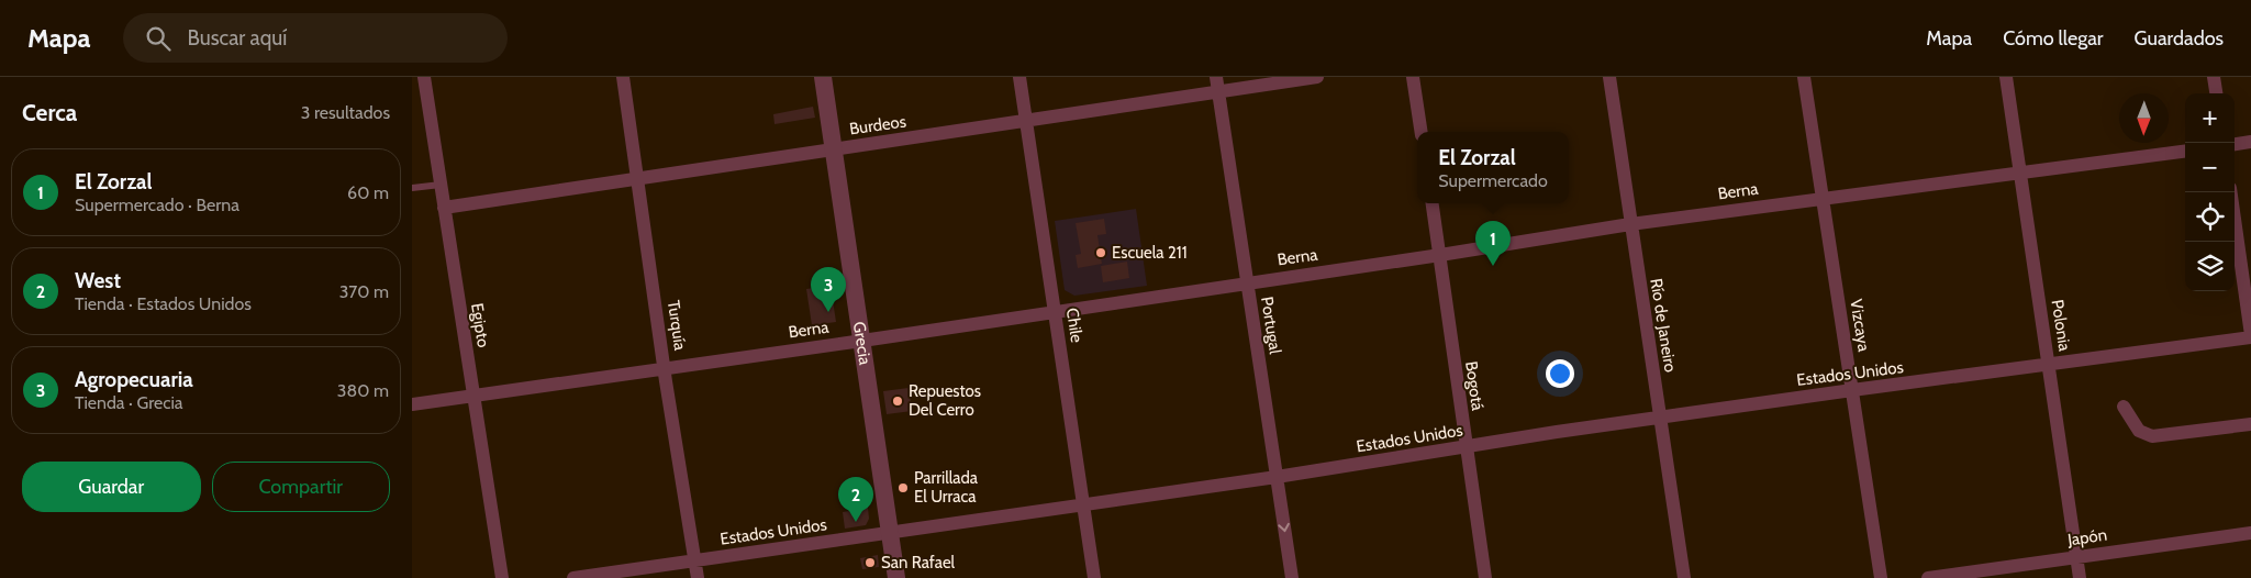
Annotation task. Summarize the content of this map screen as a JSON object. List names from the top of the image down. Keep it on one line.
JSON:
{"streets":{"street":["Burdeos","Berna","Egipto","Turquía","Chile","Portugal","Río de Janeiro","Vizcaya","Polonia","Grecia","Estados Unidos","Bogotá","Japón"]},"crossings":[["Burdeos","Egipto"],["Burdeos","Turquía"],["Burdeos","Chile"],["Burdeos","Portugal"],["Burdeos","Grecia"],["Berna","Egipto"],["Berna","Turquía"],["Berna","Chile"],["Berna","Portugal"],["Berna","Río de Janeiro"],["Berna","Vizcaya"],["Berna","Polonia"],["Berna","Grecia"],["Berna","Bogotá"],["Turquía","Estados Unidos"],["Chile","Estados Unidos"],["Portugal","Estados Unidos"],["Río de Janeiro","Estados Unidos"],["Vizcaya","Estados Unidos"],["Polonia","Estados Unidos"],["Polonia","Japón"],["Grecia","Estados Unidos"],["Estados Unidos","Bogotá"]],"places":["Escuela 211","Repuestos Del Cerro","Parrillada El Urraca","San Rafael"],"north":"bottom","page":{"header":"Mapa","search":"Buscar aquí","nav":["Mapa","Cómo llegar","Guardados"],"heading":["Cerca","3 resultados"],"map_buttons":["+","−"],"popup":["El Zorzal","Supermercado"],"list":[{"mark":"1","name":"El Zorzal","note":"Supermercado · Berna","value":"60 m"},{"mark":"2","name":"West","note":"Tienda · Estados Unidos","value":"370 m"},{"mark":"3","name":"Agropecuaria","note":"Tienda · Grecia","value":"380 m"}],"pins":["1","3","2"],"buttons":["Guardar","Compartir"]}}
